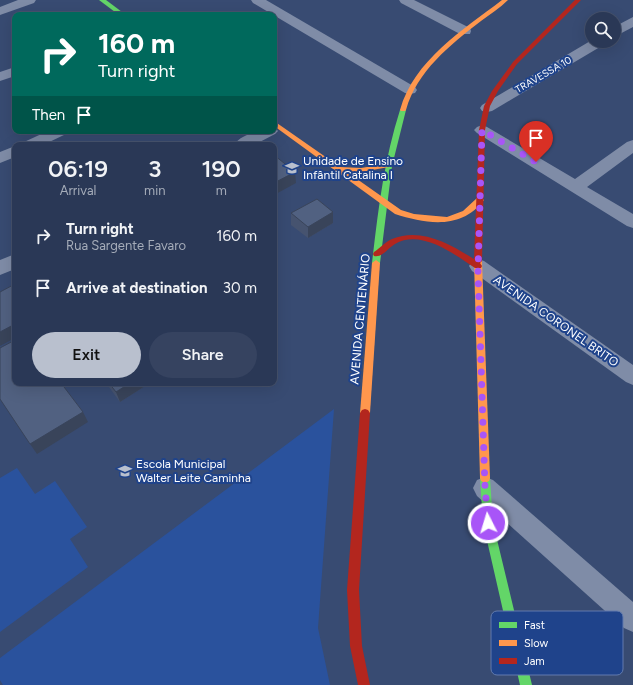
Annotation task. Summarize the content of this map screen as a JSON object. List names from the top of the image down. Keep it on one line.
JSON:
{"streets":{"main road":["AVENIDA CENTENÁRIO"],"street":["TRAVESSA 10","AVENIDA CORONEL BRITO"]},"places":{"school or university":["Unidade de Ensino Infântil Catalina I","Escola Municipal Walter Leite Caminha"]},"legend":["Fast","Slow","Jam"],"page":{"turn":["160 m","Turn right"],"then":"Then","eta":["06:19","Arrival","3","min","190","m"],"list":[{"name":"Turn right","note":"Rua Sargente Favaro","value":"160 m"},{"name":"Arrive at destination","value":"30 m"}],"buttons":["Exit","Share"]}}
